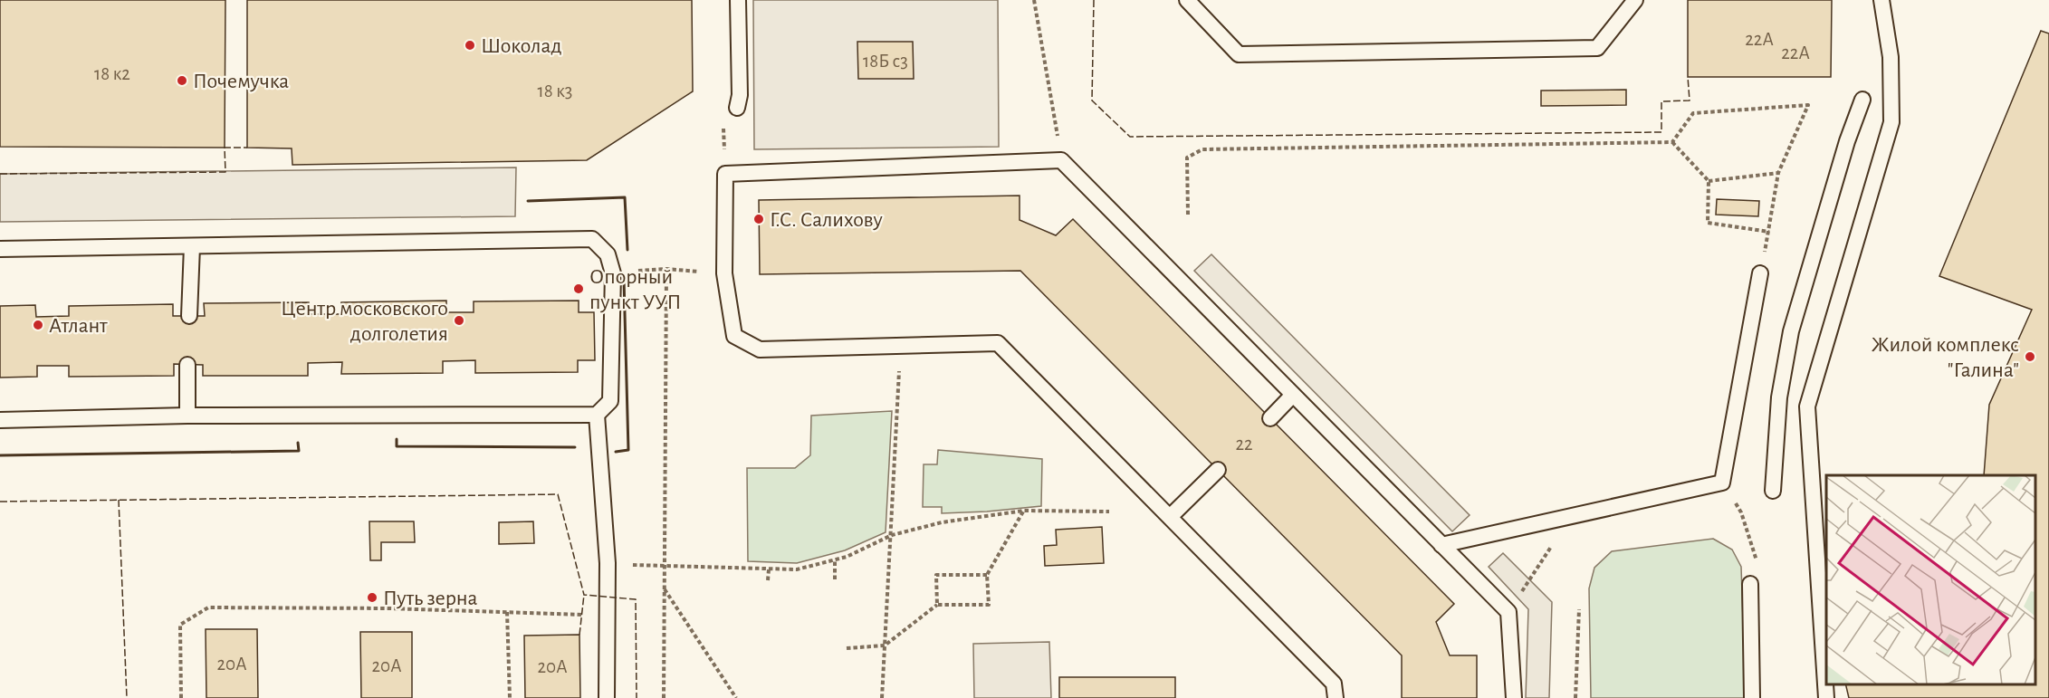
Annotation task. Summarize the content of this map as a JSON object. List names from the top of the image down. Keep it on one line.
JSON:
{"places":["Шоколад","Почемучка","Г.С. Салихову","Опорный пункт УУП","Центр московского долголетия","Атлант","Жилой комплекс \"Галина\"","Путь зерна"],"house_numbers":["22А","22А","18Б с3","18 к2","18 к3","22","20А","20А","20А"]}
